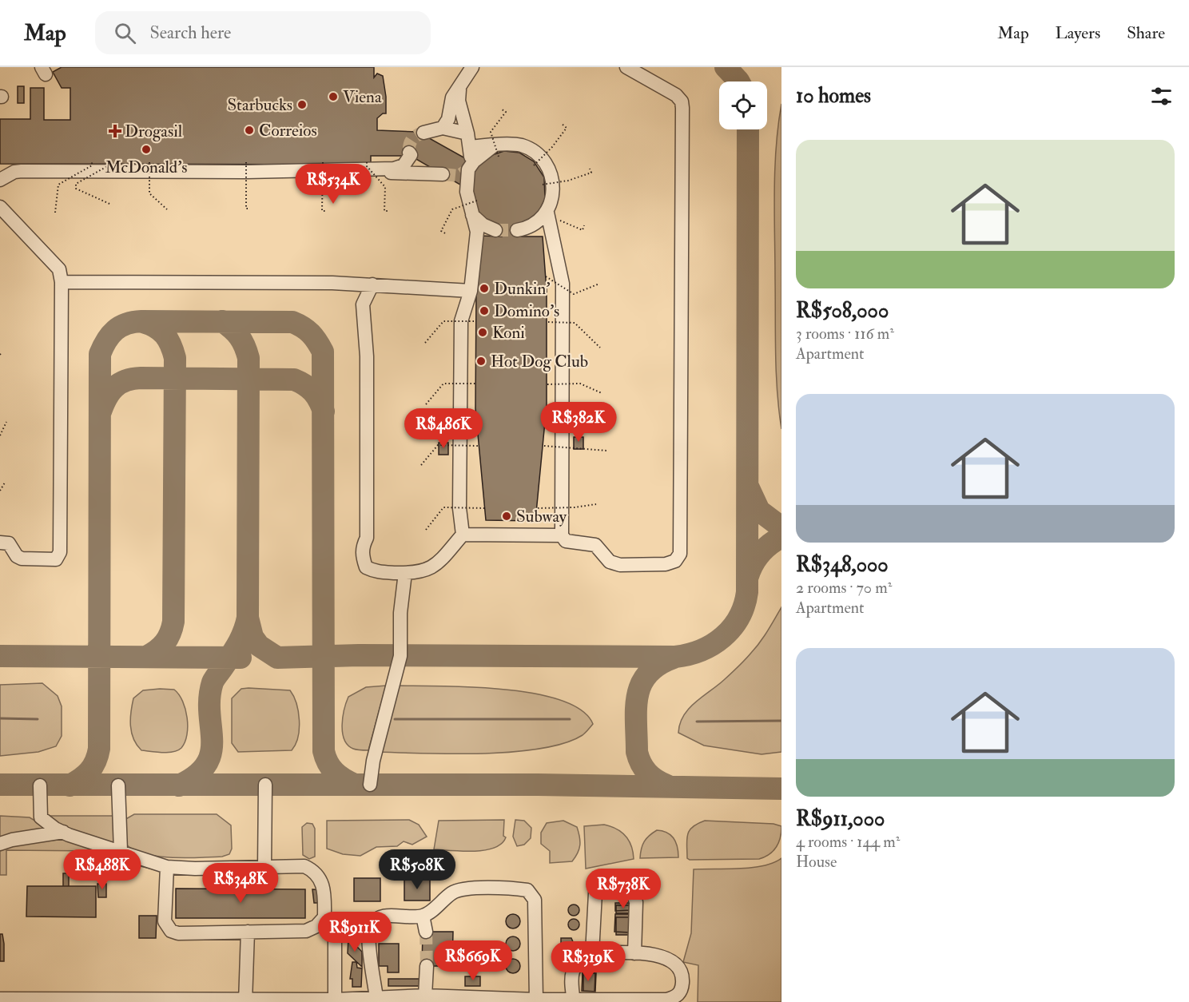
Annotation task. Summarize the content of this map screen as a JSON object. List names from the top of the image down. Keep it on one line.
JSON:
{"places":{"other":["Viena","Starbucks","Correios","McDonald's","Dunkin'","Domino's","Koni","Hot Dog Club","Subway"],"health":["Drogasil"]},"page":{"header":"Map","search":"Search here","nav":["Map","Layers","Share"],"heading":"10 homes","list":[{"name":"R$508,000","note":"3 rooms · 116 m² · Apartment"},{"name":"R$348,000","note":"2 rooms · 70 m² · Apartment"},{"name":"R$911,000","note":"4 rooms · 144 m² · House"}],"price":["R$534K","R$382K","R$486K","R$488K","R$508K","R$348K","R$738K","R$911K","R$669K","R$319K"]}}
